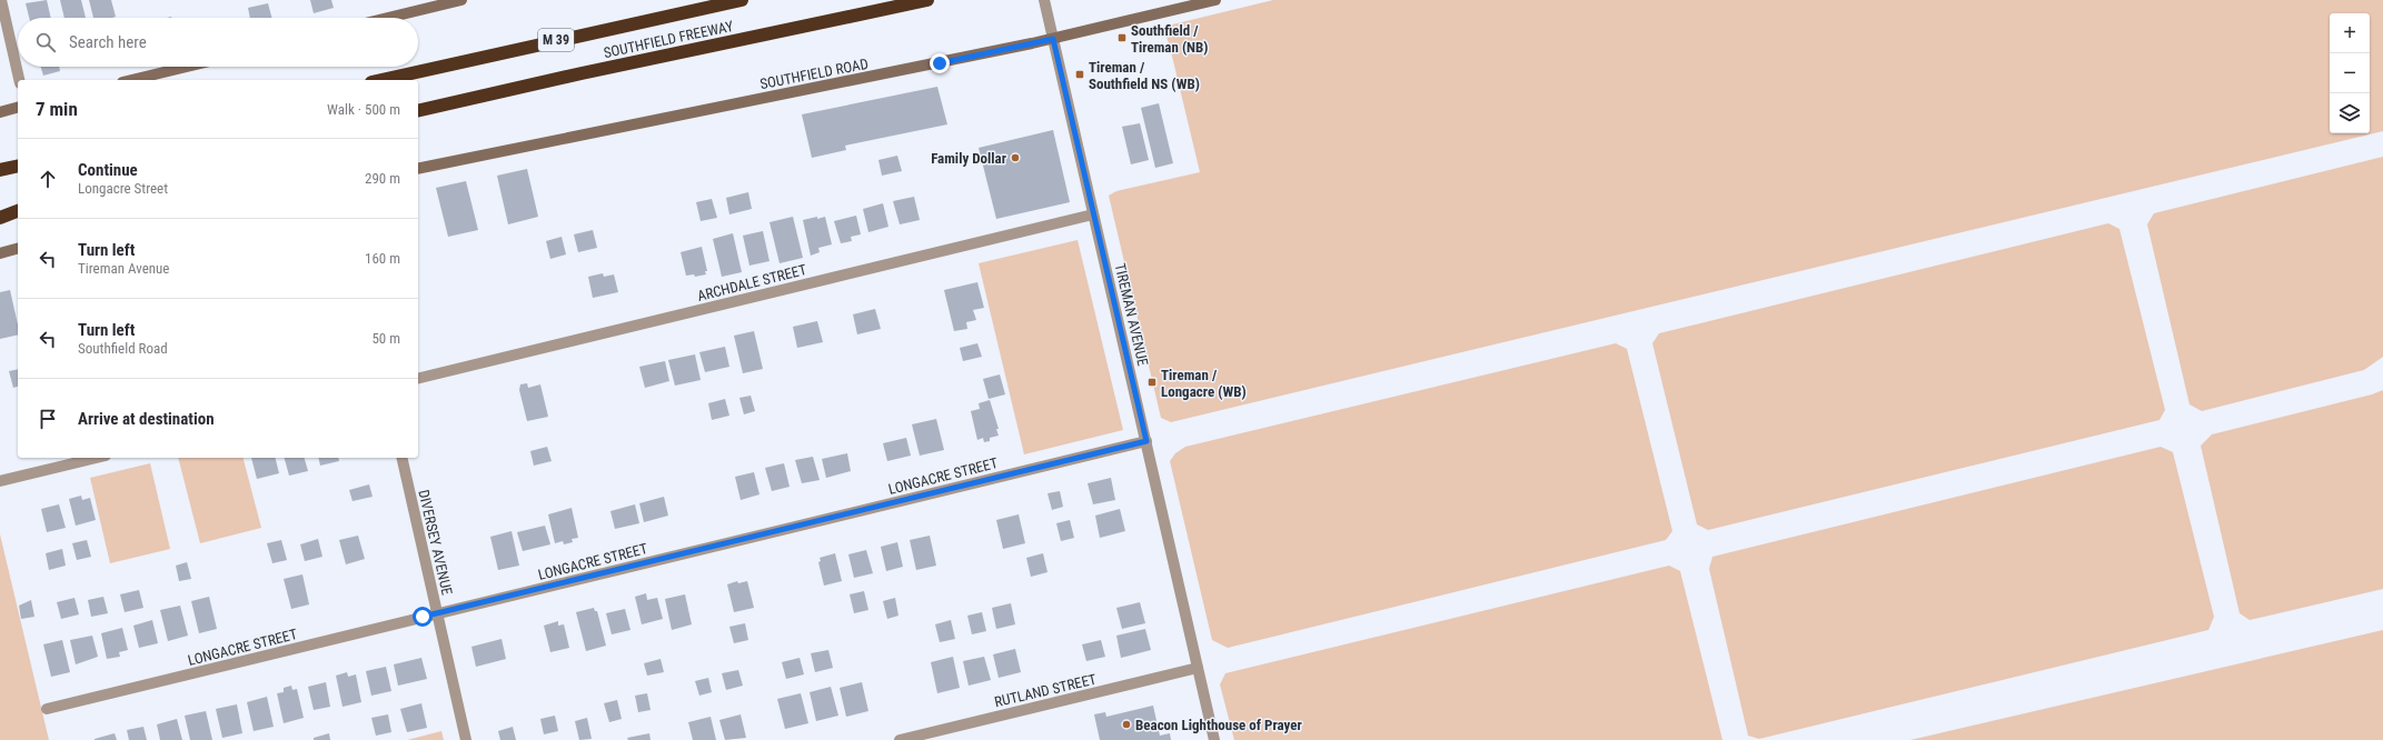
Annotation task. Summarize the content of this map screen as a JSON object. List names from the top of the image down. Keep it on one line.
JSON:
{"streets":{"highway":["SOUTHFIELD FREEWAY","M 39"],"main road":["SOUTHFIELD ROAD"],"street":["ARCHDALE STREET","TIREMAN AVENUE","LONGACRE STREET","DIVERSEY AVENUE","RUTLAND STREET"]},"crossings":[["SOUTHFIELD ROAD","TIREMAN AVENUE"],["ARCHDALE STREET","TIREMAN AVENUE"],["TIREMAN AVENUE","LONGACRE STREET"],["TIREMAN AVENUE","RUTLAND STREET"],["LONGACRE STREET","DIVERSEY AVENUE"]],"places":{"transit":["Southfield / Tireman (NB)","Tireman / Southfield NS (WB)","Tireman / Longacre (WB)"],"other":["Family Dollar","Beacon Lighthouse of Prayer"]},"page":{"map_buttons":["+","−"],"search":"Search here","heading":["7 min","Walk · 500 m"],"list":[["Continue","Longacre Street","290 m"],["Turn left","Tireman Avenue","160 m"],["Turn left","Southfield Road","50 m"],"Arrive at destination"]}}
